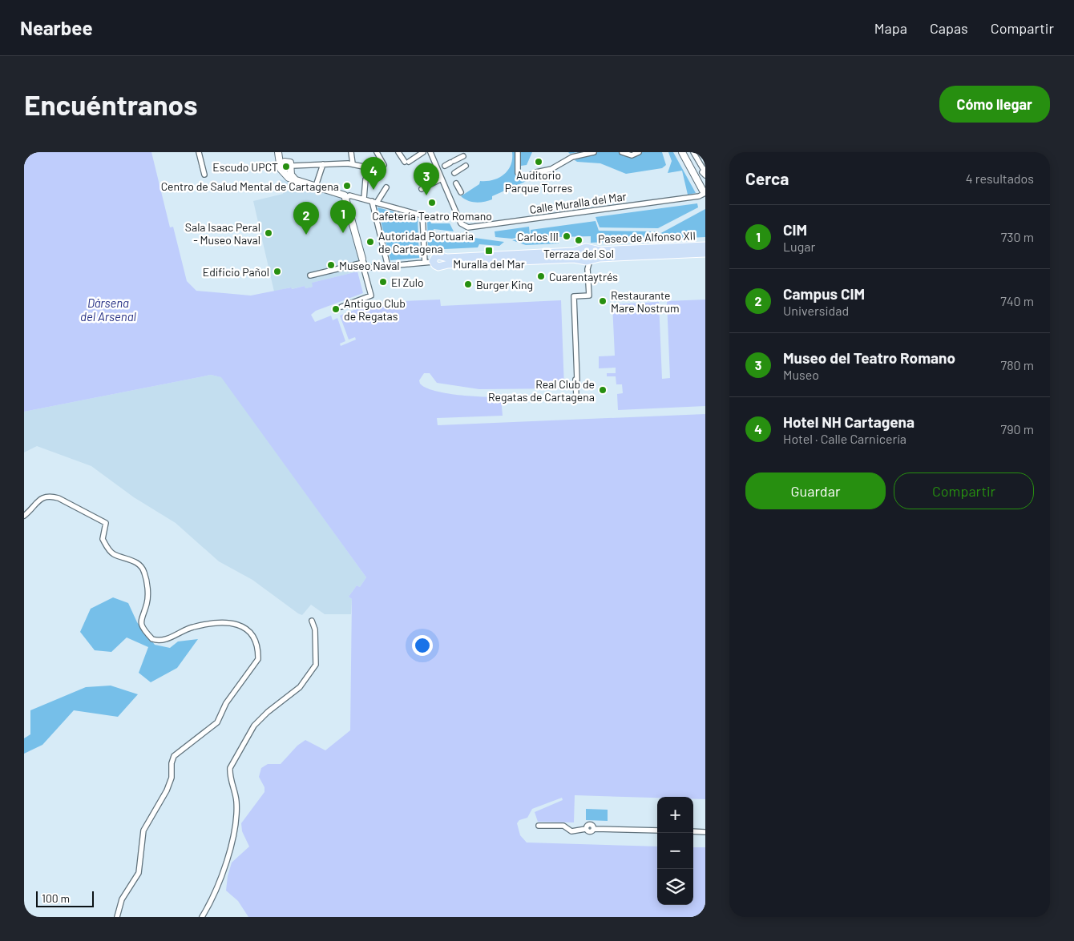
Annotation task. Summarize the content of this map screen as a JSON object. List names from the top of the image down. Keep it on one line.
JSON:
{"streets":{"main road":["Paseo de Alfonso XII"],"street":["Calle Muralla del Mar"]},"water":["Dársena del Arsenal"],"places":{"other":["Auditorio Parque Torres","Escudo UPCT","Centro de Salud Mental de Cartagena","Cafetería Teatro Romano","Sala Isaac Peral - Museo Naval","Carlos III","Terraza del Sol","Autoridad Portuaria de Cartagena","Museo Naval","Edificio Pañol","Cuarentaytrés","El Zulo","Burger King","Restaurante Mare Nostrum","Antiguo Club de Regatas","Real Club de Regatas de Cartagena"],"transit":["Muralla del Mar"]},"scale_bar":"100 m","page":{"header":"Nearbee","nav":["Mapa","Capas","Compartir"],"buttons":["Cómo llegar",["Guardar","Compartir"]],"title":"Encuéntranos","heading":["Cerca","4 resultados"],"pins":["4","3","1","2"],"list":[{"mark":"1","name":"CIM","note":"Lugar","value":"730 m"},{"mark":"2","name":"Campus CIM","note":"Universidad","value":"740 m"},{"mark":"3","name":"Museo del Teatro Romano","note":"Museo","value":"780 m"},{"mark":"4","name":"Hotel NH Cartagena","note":"Hotel · Calle Carnicería","value":"790 m"}],"map_buttons":["+","−"],"scale":"100 m"}}
